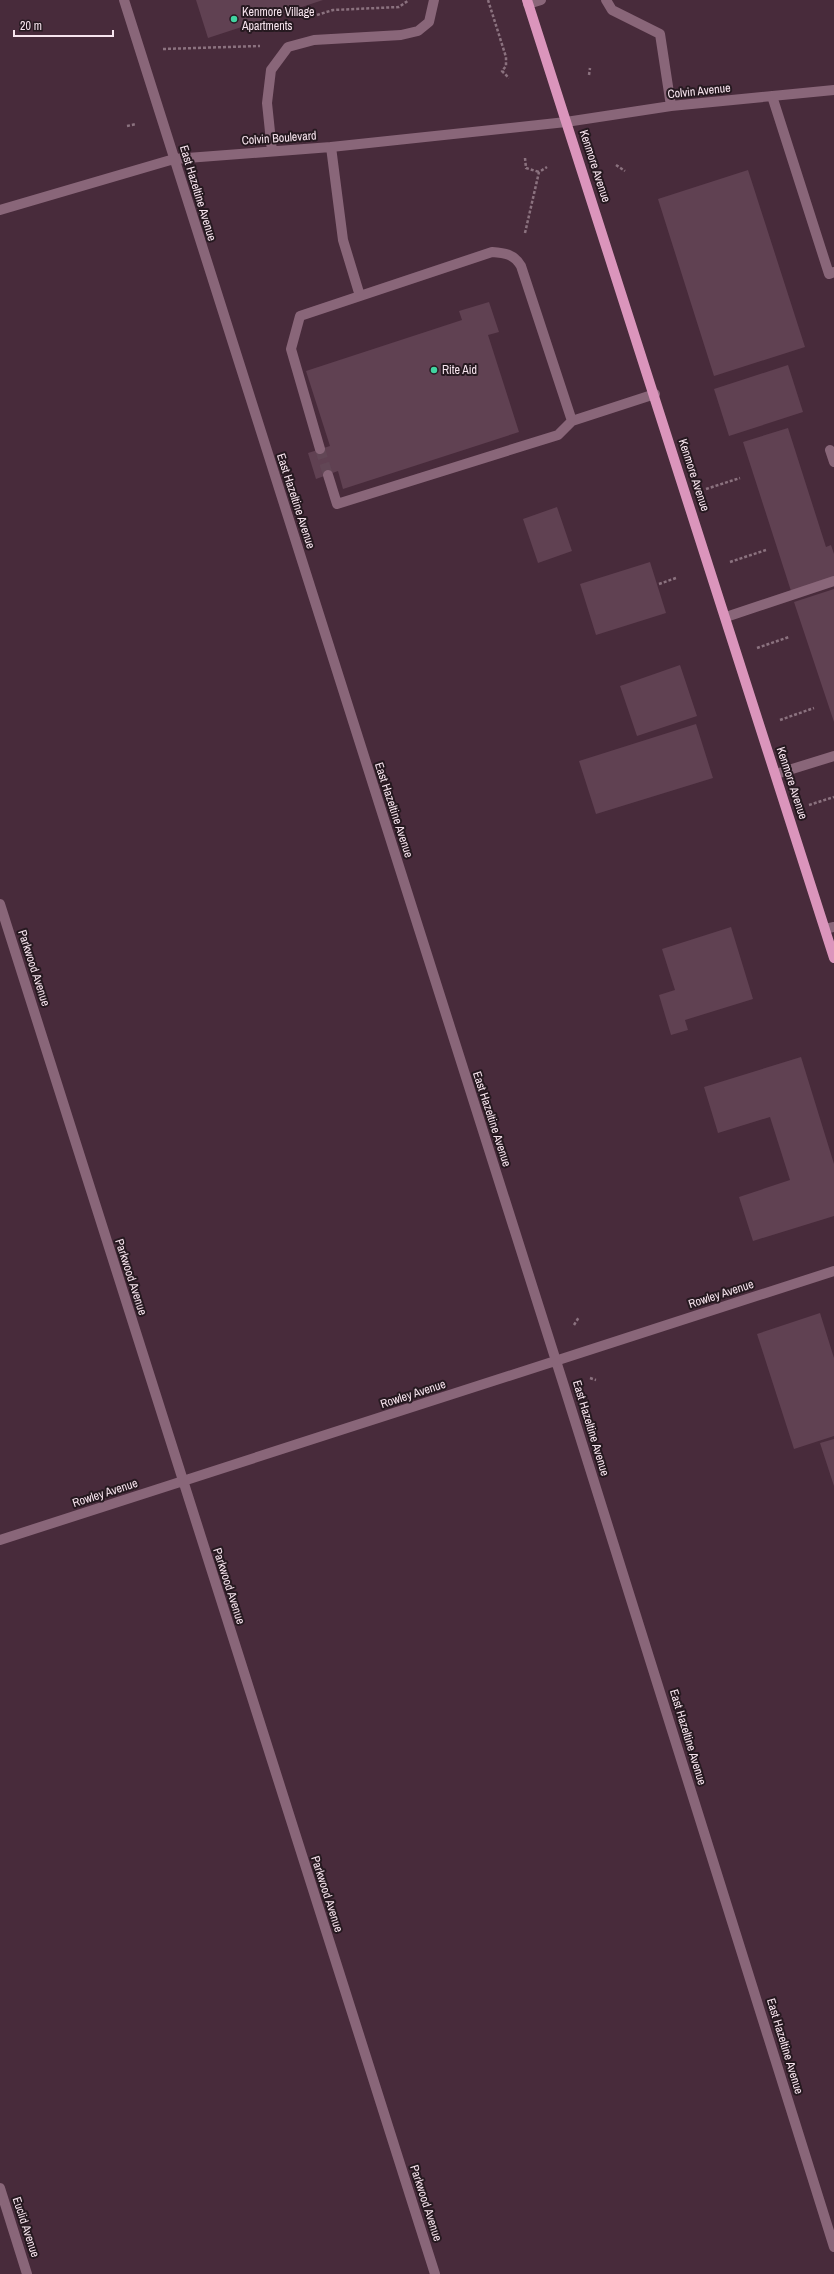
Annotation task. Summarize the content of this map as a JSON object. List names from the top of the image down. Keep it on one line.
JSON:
{"streets":{"main road":["Kenmore Avenue"],"street":["Colvin Avenue","Colvin Boulevard","East Hazeltine Avenue","Parkwood Avenue","Rowley Avenue","Euclid Avenue"]},"crossings":[["Colvin Avenue","Colvin Boulevard"],["Colvin Avenue","Kenmore Avenue"],["Colvin Boulevard","Kenmore Avenue"],["Colvin Boulevard","East Hazeltine Avenue"],["East Hazeltine Avenue","Rowley Avenue"],["Parkwood Avenue","Rowley Avenue"]],"places":["Kenmore Village Apartments","Rite Aid"],"scale_bar":"20 m"}
